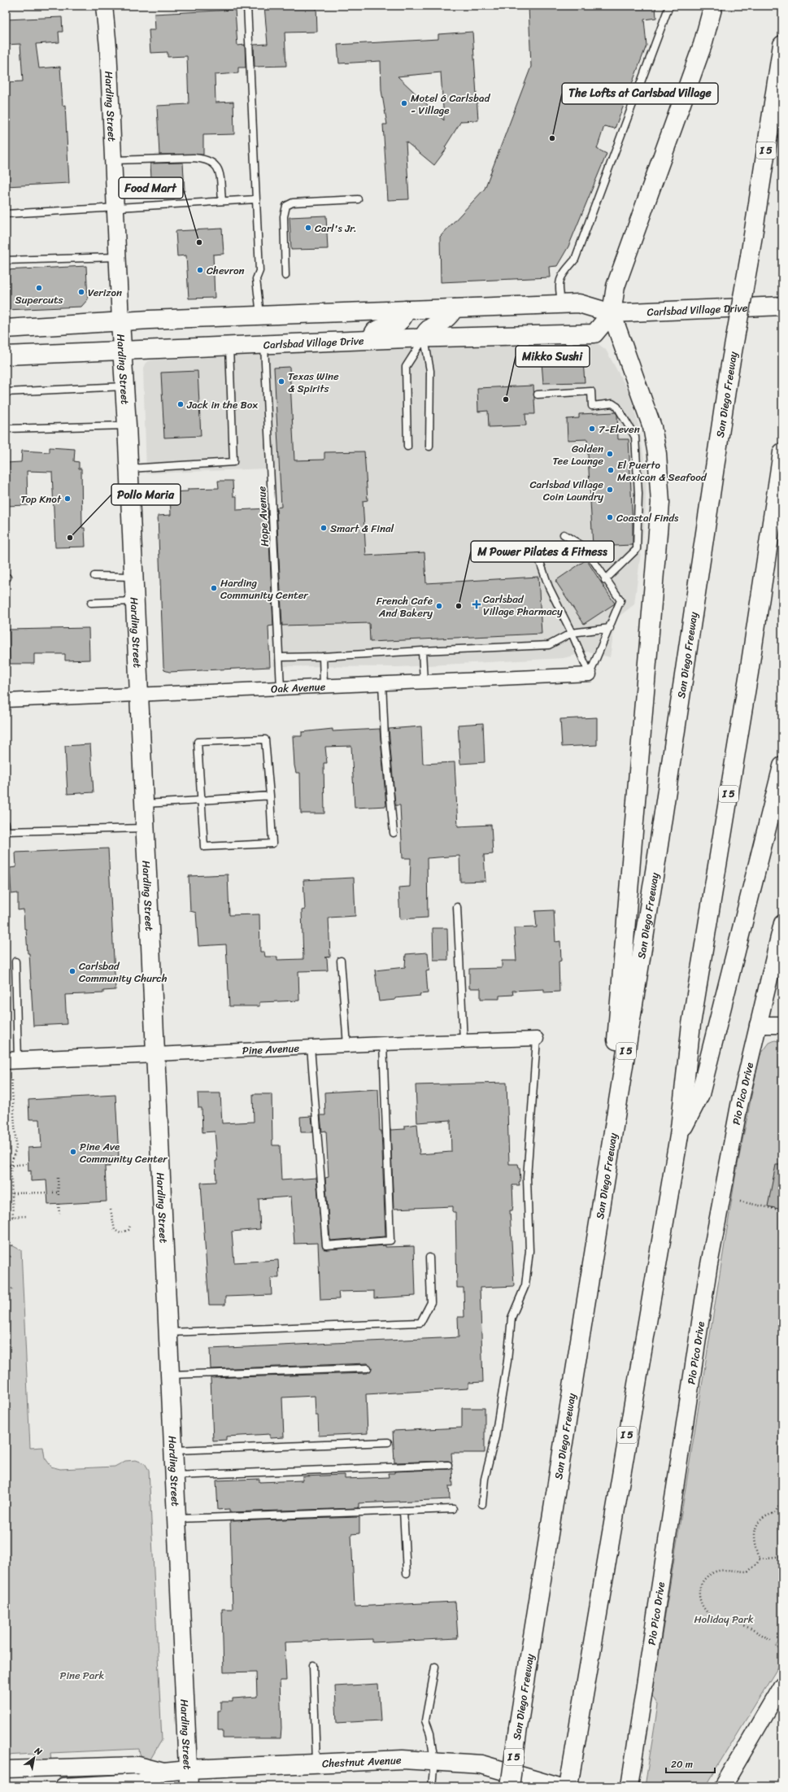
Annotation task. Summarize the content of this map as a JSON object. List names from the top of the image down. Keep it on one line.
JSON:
{"streets":{"main road":["Harding Street","I 5","Carlsbad Village Drive","San Diego Freeway","Chestnut Avenue"],"street":["Oak Avenue","Pine Avenue","Pio Pico Drive"],"lane":["Hope Avenue"]},"crossings":[["Harding Street","Carlsbad Village Drive"],["Harding Street","Oak Avenue"],["Harding Street","Pine Avenue"],["Harding Street","Chestnut Avenue"],["Carlsbad Village Drive","Hope Avenue"],["Hope Avenue","Oak Avenue"]],"parks":["Holiday Park","Pine Park"],"places":{"other":["Motel 6 Carlsbad - Village","The Lofts at Carlsbad Village","Carl's Jr.","Food Mart","Chevron","Supercuts","Verizon","Texas Wine & Spirits","Mikko Sushi","Jack in the Box","7-Eleven","Golden Tee Lounge","El Puerto Mexican & Seafood","Carlsbad Village Coin Laundry","Top Knot","Coastal Finds","Smart & Final","Pollo Maria","Harding Community Center","French Cafe And Bakery","M Power Pilates & Fitness","Carlsbad Community Church","Pine Ave Community Center"],"health":["Carlsbad Village Pharmacy"]},"scale_bar":"20 m","north":"top right"}
